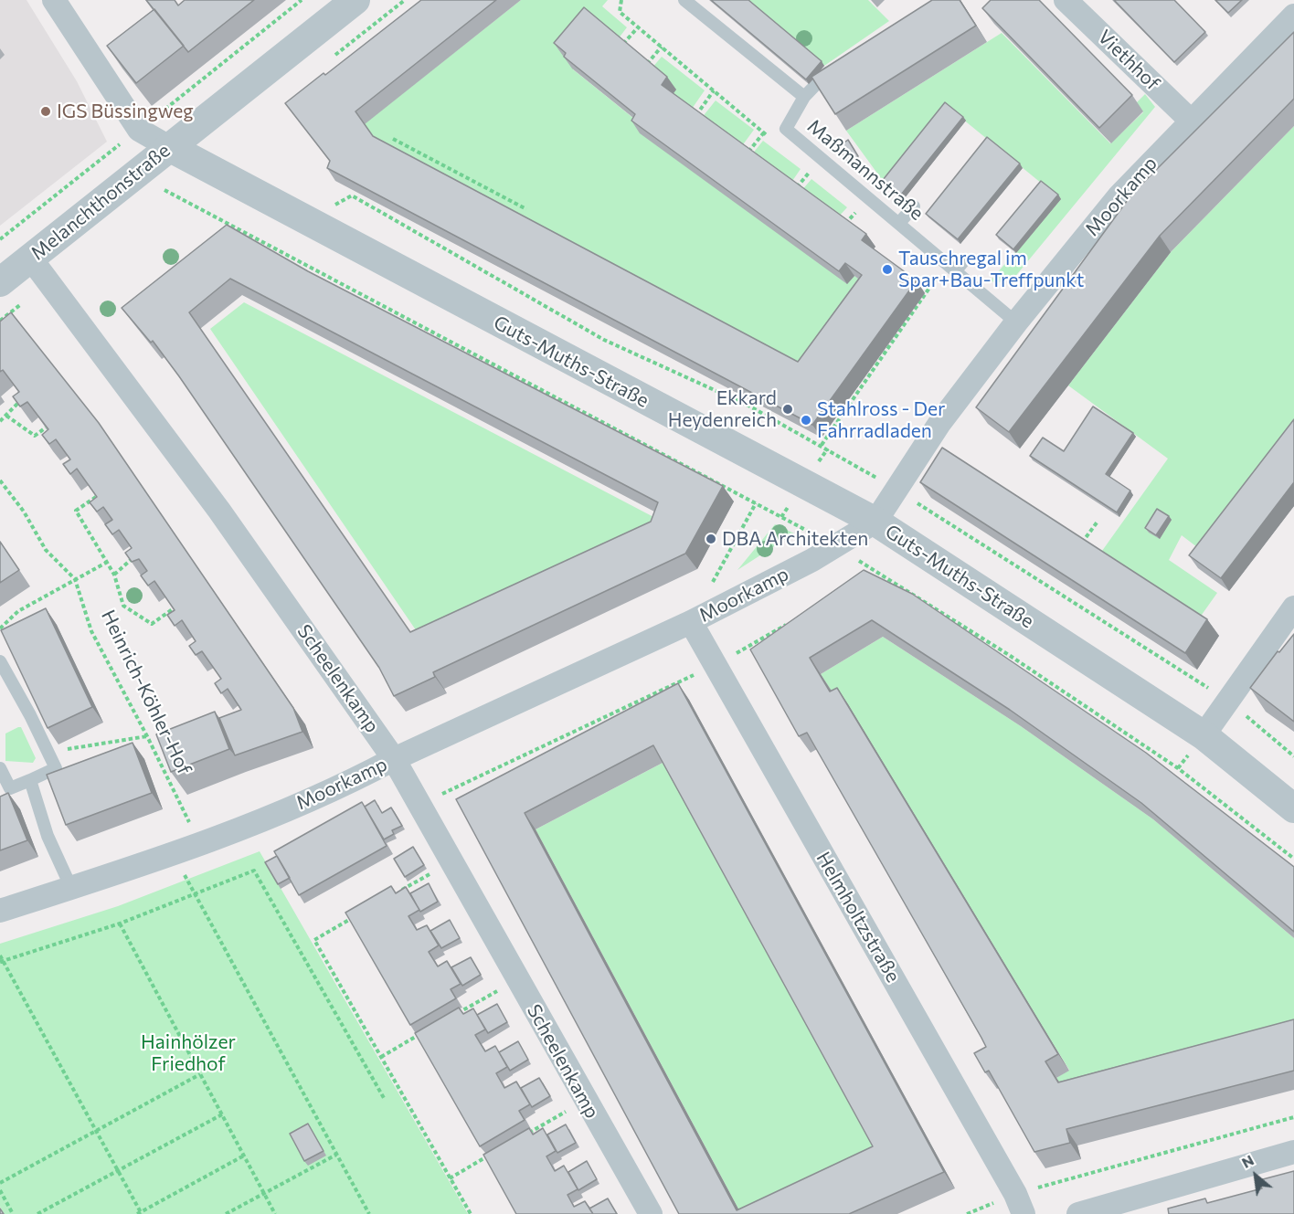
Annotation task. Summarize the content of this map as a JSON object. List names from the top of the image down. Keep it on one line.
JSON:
{"streets":{"street":["Viethhof","Moorkamp","Melanchthonstraße","Guts-Muths-Straße","Scheelenkamp","Helmholtzstraße"],"lane":["Maßmannstraße"],"path":["Heinrich-Köhler-Hof"]},"crossings":[["Viethhof","Moorkamp"],["Maßmannstraße","Moorkamp"],["Moorkamp","Guts-Muths-Straße"],["Moorkamp","Scheelenkamp"],["Moorkamp","Heinrich-Köhler-Hof"],["Moorkamp","Helmholtzstraße"],["Melanchthonstraße","Guts-Muths-Straße"],["Melanchthonstraße","Scheelenkamp"]],"parks":["Hainhölzer Friedhof"],"places":["IGS Büssingweg","Tauschregal im Spar+Bau-Treffpunkt","Ekkard Heydenreich","Stahlross - Der Fahrradladen","DBA Architekten"],"north":"top left"}
